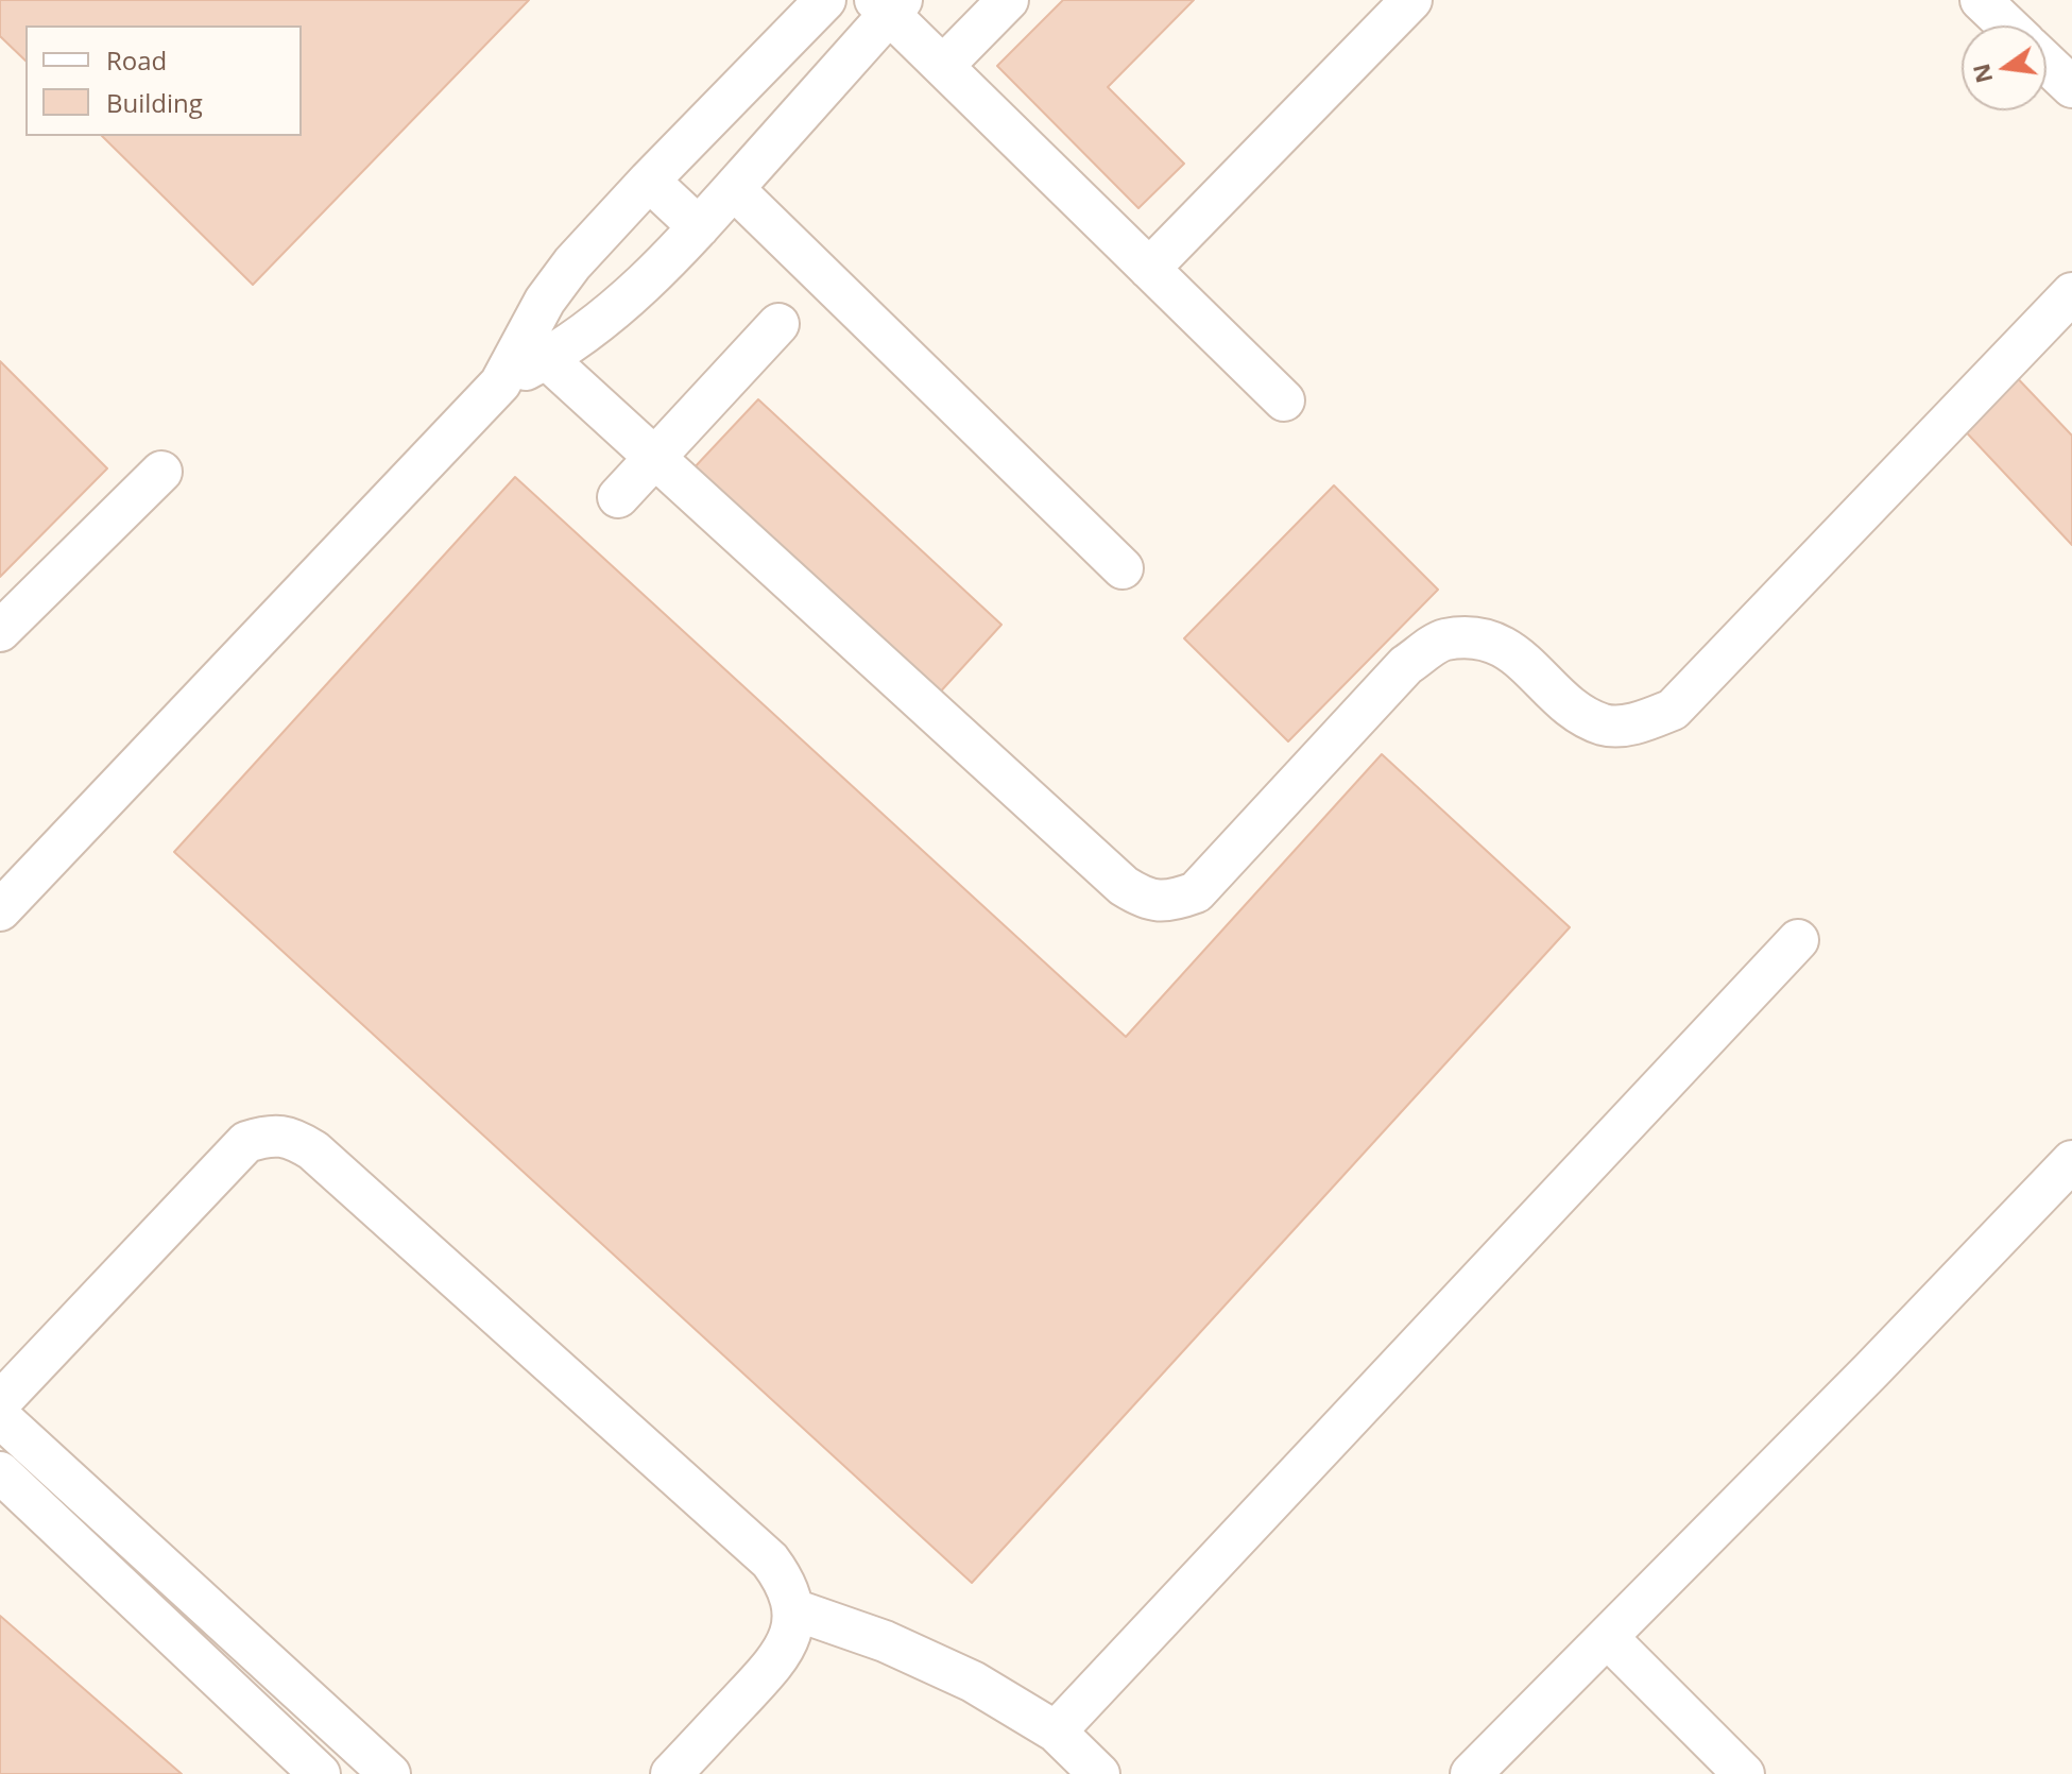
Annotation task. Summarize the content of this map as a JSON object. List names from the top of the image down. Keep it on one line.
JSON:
{"legend":["Road","Building"],"north":"left"}
